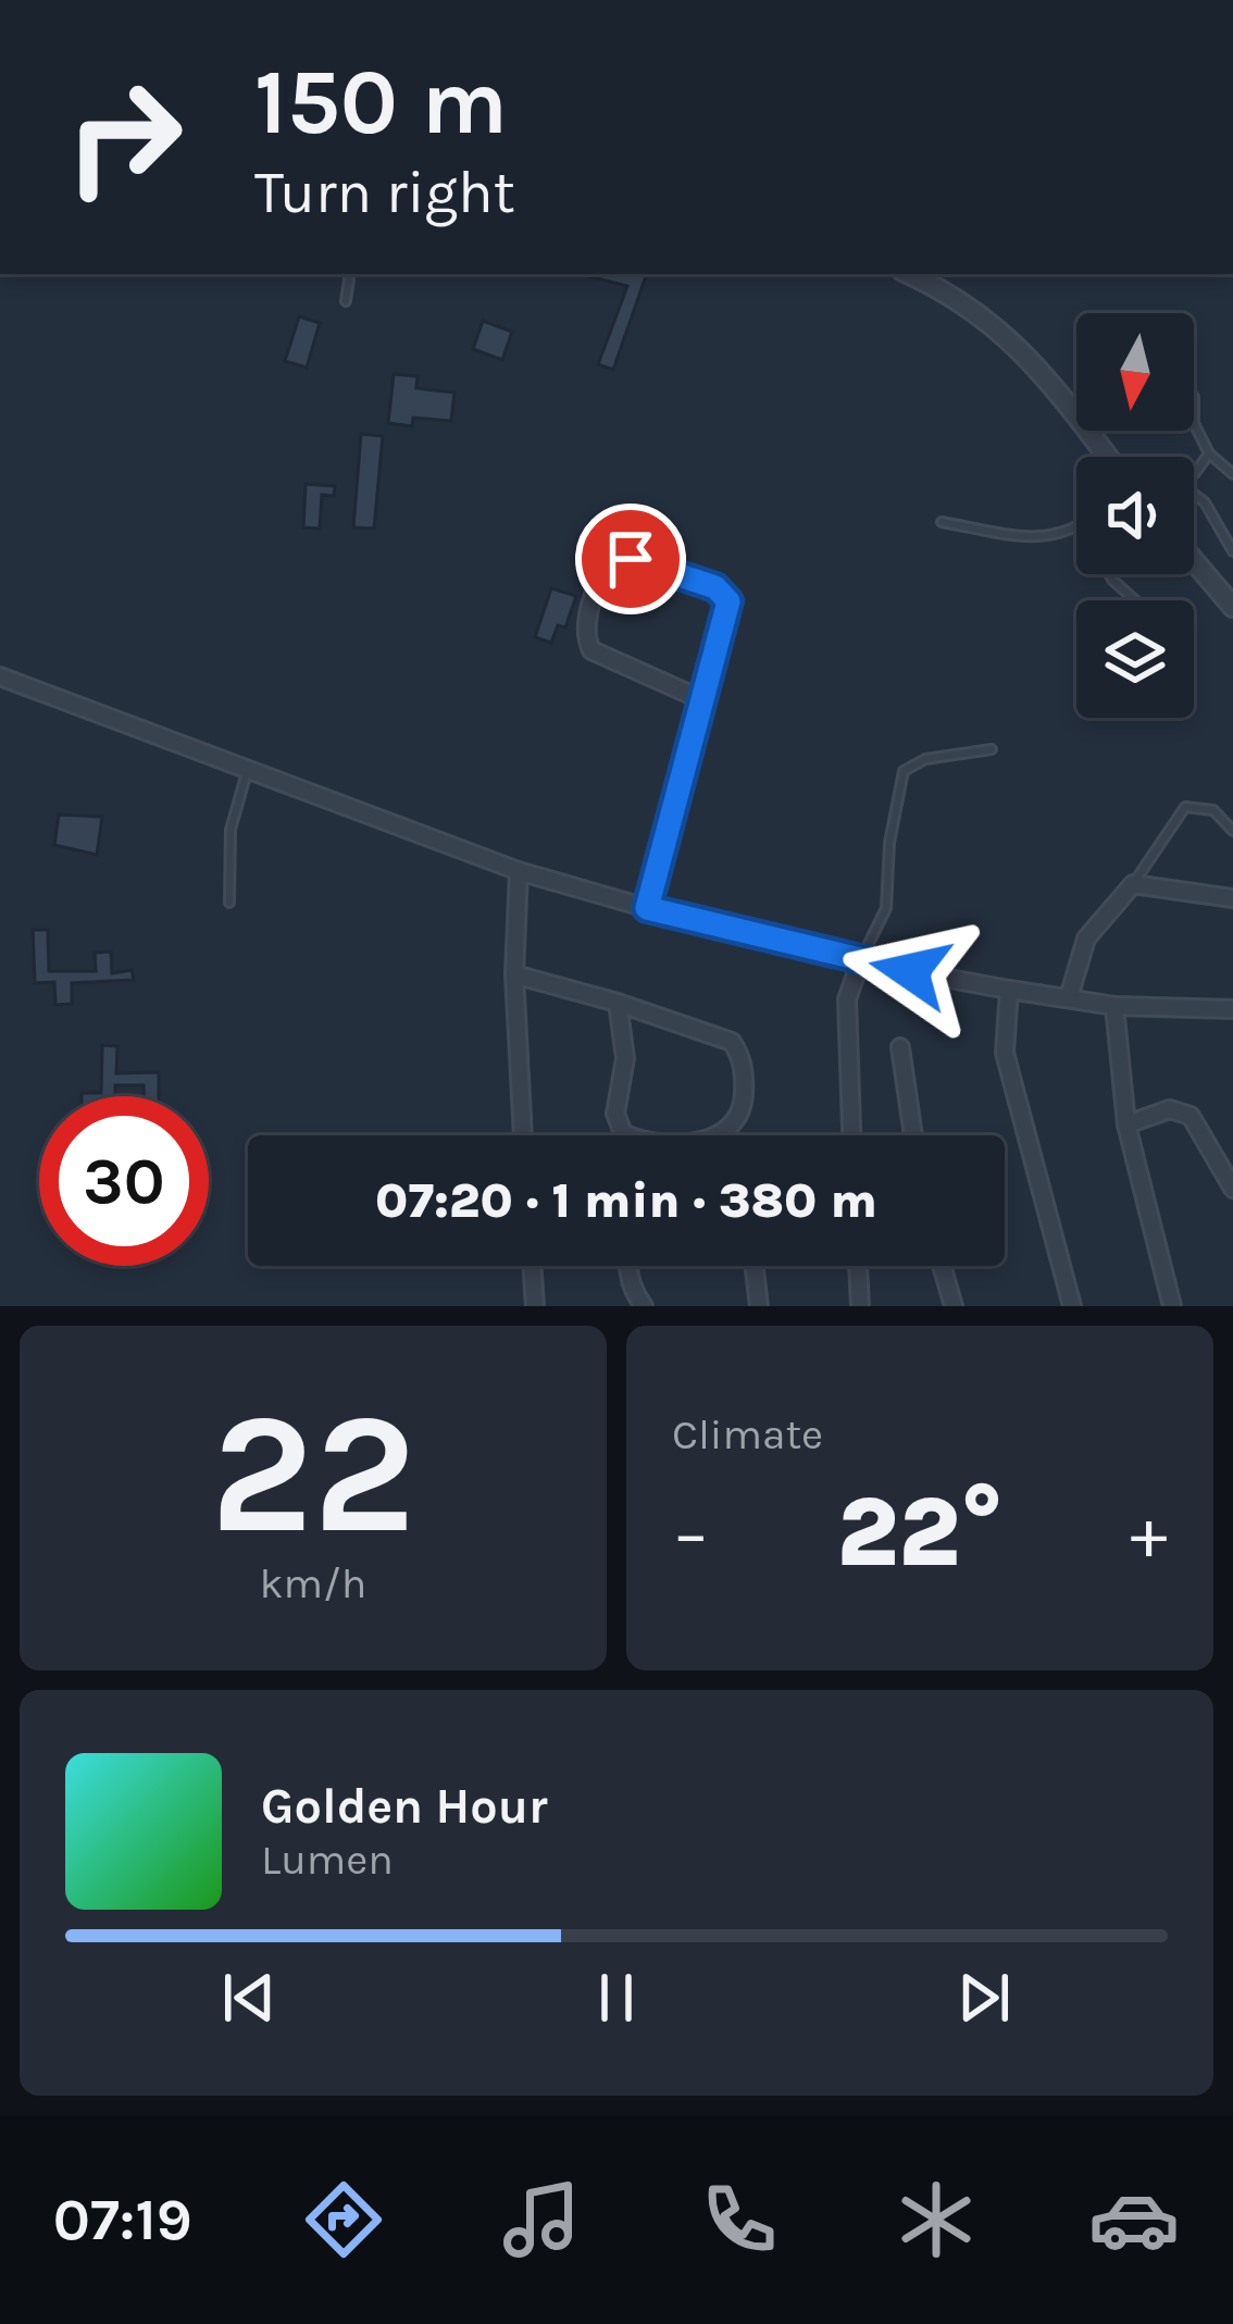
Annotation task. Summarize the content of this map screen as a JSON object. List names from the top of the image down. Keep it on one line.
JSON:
{"north":"bottom","page":{"turn":["150 m","Turn right"],"limit":"30","trip":"07:20 · 1 min · 380 m","tile":[["22","km/h"],"Climate"],"heat":["−","22°","+"],"song":["Golden Hour","Lumen"],"tabs":"07:19"}}
